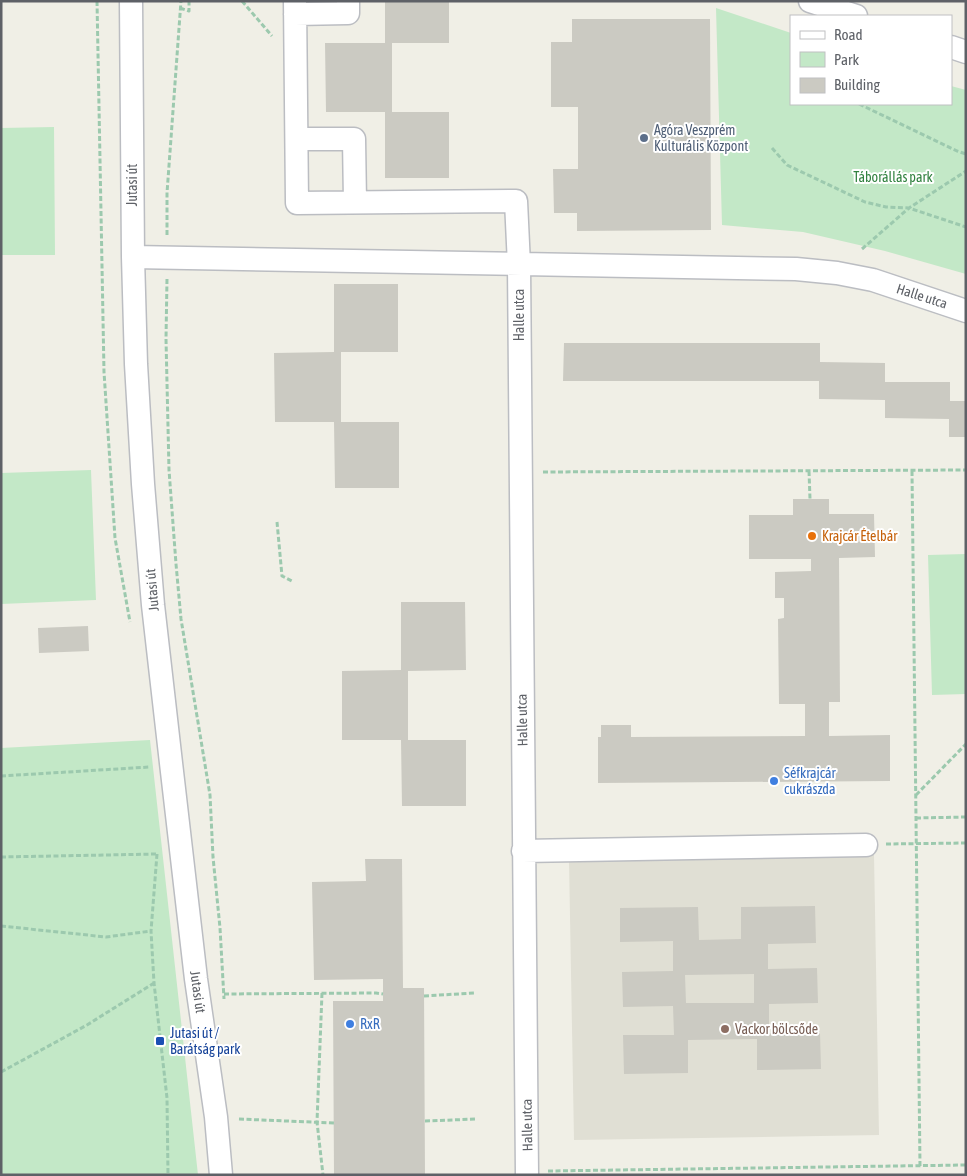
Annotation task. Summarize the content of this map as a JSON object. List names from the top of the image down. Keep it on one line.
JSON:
{"streets":{"street":["Jutasi út","Halle utca"]},"crossings":[["Jutasi út","Halle utca"]],"parks":["Táborállás park"],"places":{"other":["Agóra Veszprém Kulturális Központ","Krajcár Ételbár","Séfkrajcár cukrászda","RxR","Vackor bölcsőde"],"transit":["Jutasi út / Barátság park"]},"legend":["Road","Park","Building"]}
